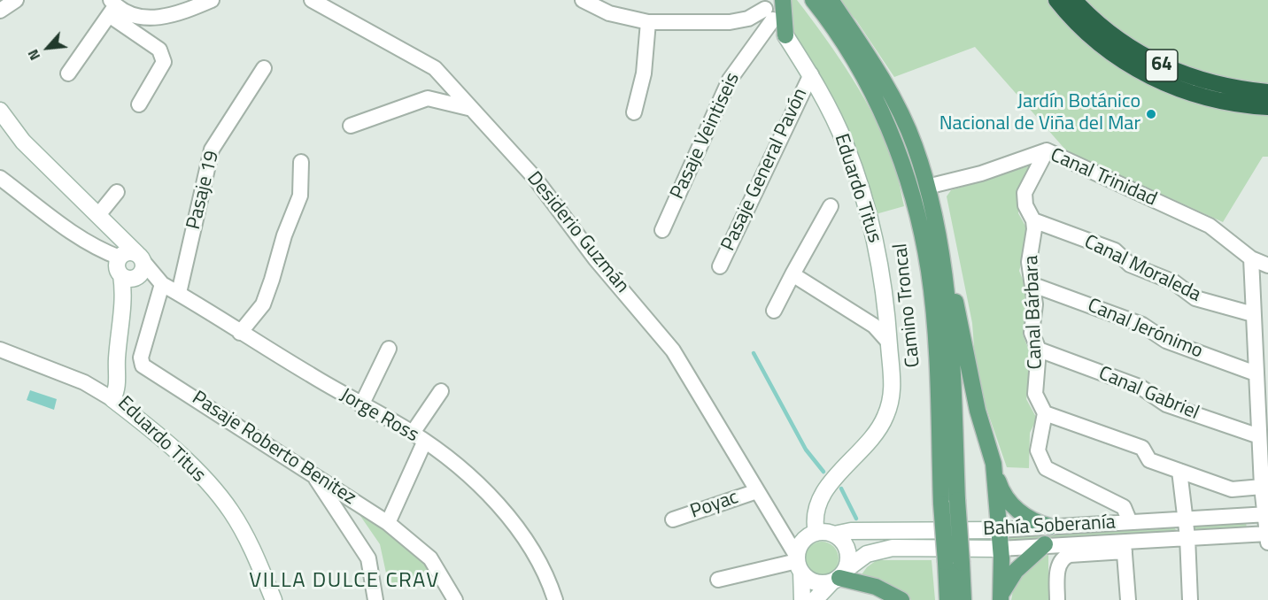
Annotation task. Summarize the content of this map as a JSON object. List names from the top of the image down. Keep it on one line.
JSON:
{"streets":{"highway":["64"],"main road":["Camino Troncal"],"street":["Pasaje Veintiseis","Pasaje General Pavón","Canal Trinidad","Eduardo Titus","Pasaje 19","Desiderio Guzmán","Canal Moraleda","Canal Bárbara","Canal Jerónimo","Canal Gabriel","Jorge Ross","Pasaje Roberto Benitez","Poyac","Bahía Soberanía"]},"crossings":[["Pasaje Veintiseis","Eduardo Titus"],["Pasaje General Pavón","Eduardo Titus"],["Canal Trinidad","Camino Troncal"],["Canal Trinidad","Canal Bárbara"],["Eduardo Titus","Desiderio Guzmán"],["Eduardo Titus","Jorge Ross"],["Eduardo Titus","Bahía Soberanía"],["Pasaje 19","Jorge Ross"],["Desiderio Guzmán","Poyac"],["Desiderio Guzmán","Bahía Soberanía"],["Canal Moraleda","Canal Bárbara"],["Canal Bárbara","Canal Jerónimo"],["Canal Bárbara","Canal Gabriel"],["Jorge Ross","Pasaje Roberto Benitez"]],"districts":["VILLA DULCE CRAV"],"places":["Jardín Botánico Nacional de Viña del Mar"],"north":"bottom left"}
